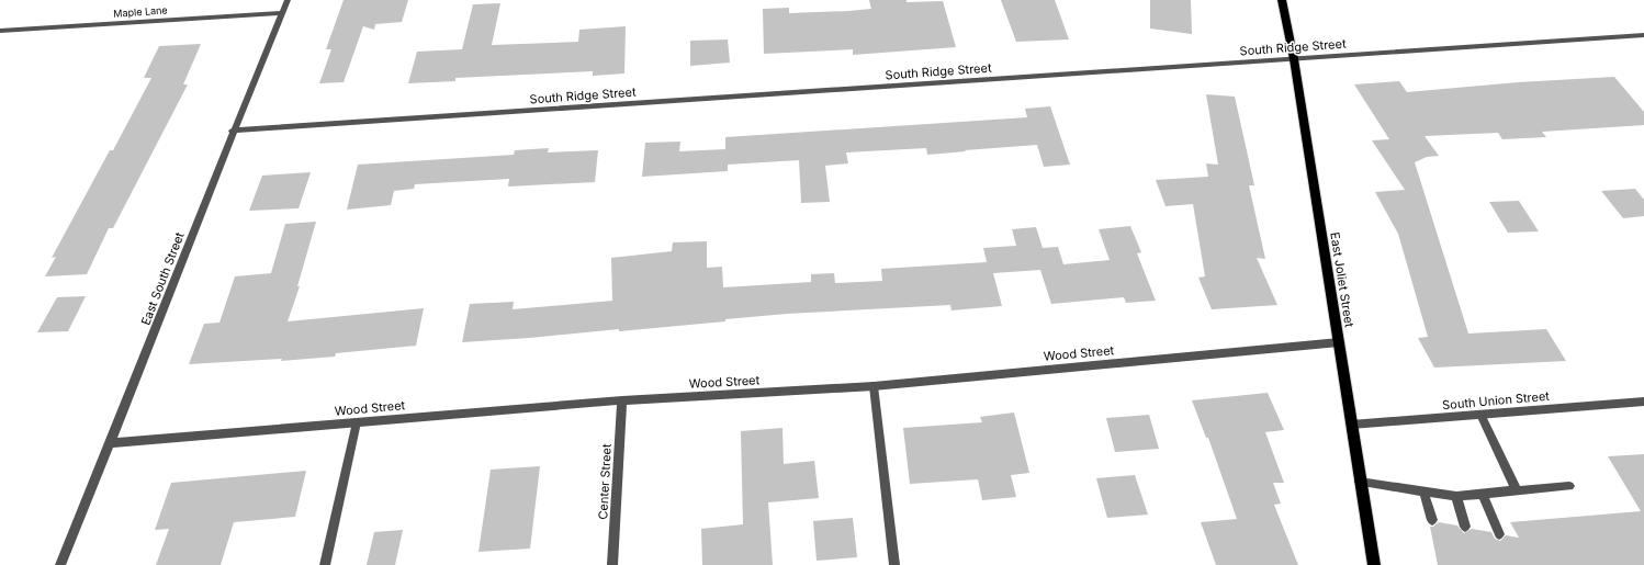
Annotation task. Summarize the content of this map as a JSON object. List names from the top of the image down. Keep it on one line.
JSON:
{"streets":{"main road":["East Joliet Street"],"street":["Maple Lane","South Ridge Street","East South Street","Wood Street","South Union Street","Center Street"]},"crossings":[["Maple Lane","East South Street"],["South Ridge Street","East South Street"],["South Ridge Street","East Joliet Street"],["East South Street","Wood Street"],["East Joliet Street","Wood Street"],["East Joliet Street","South Union Street"],["Wood Street","Center Street"]]}
